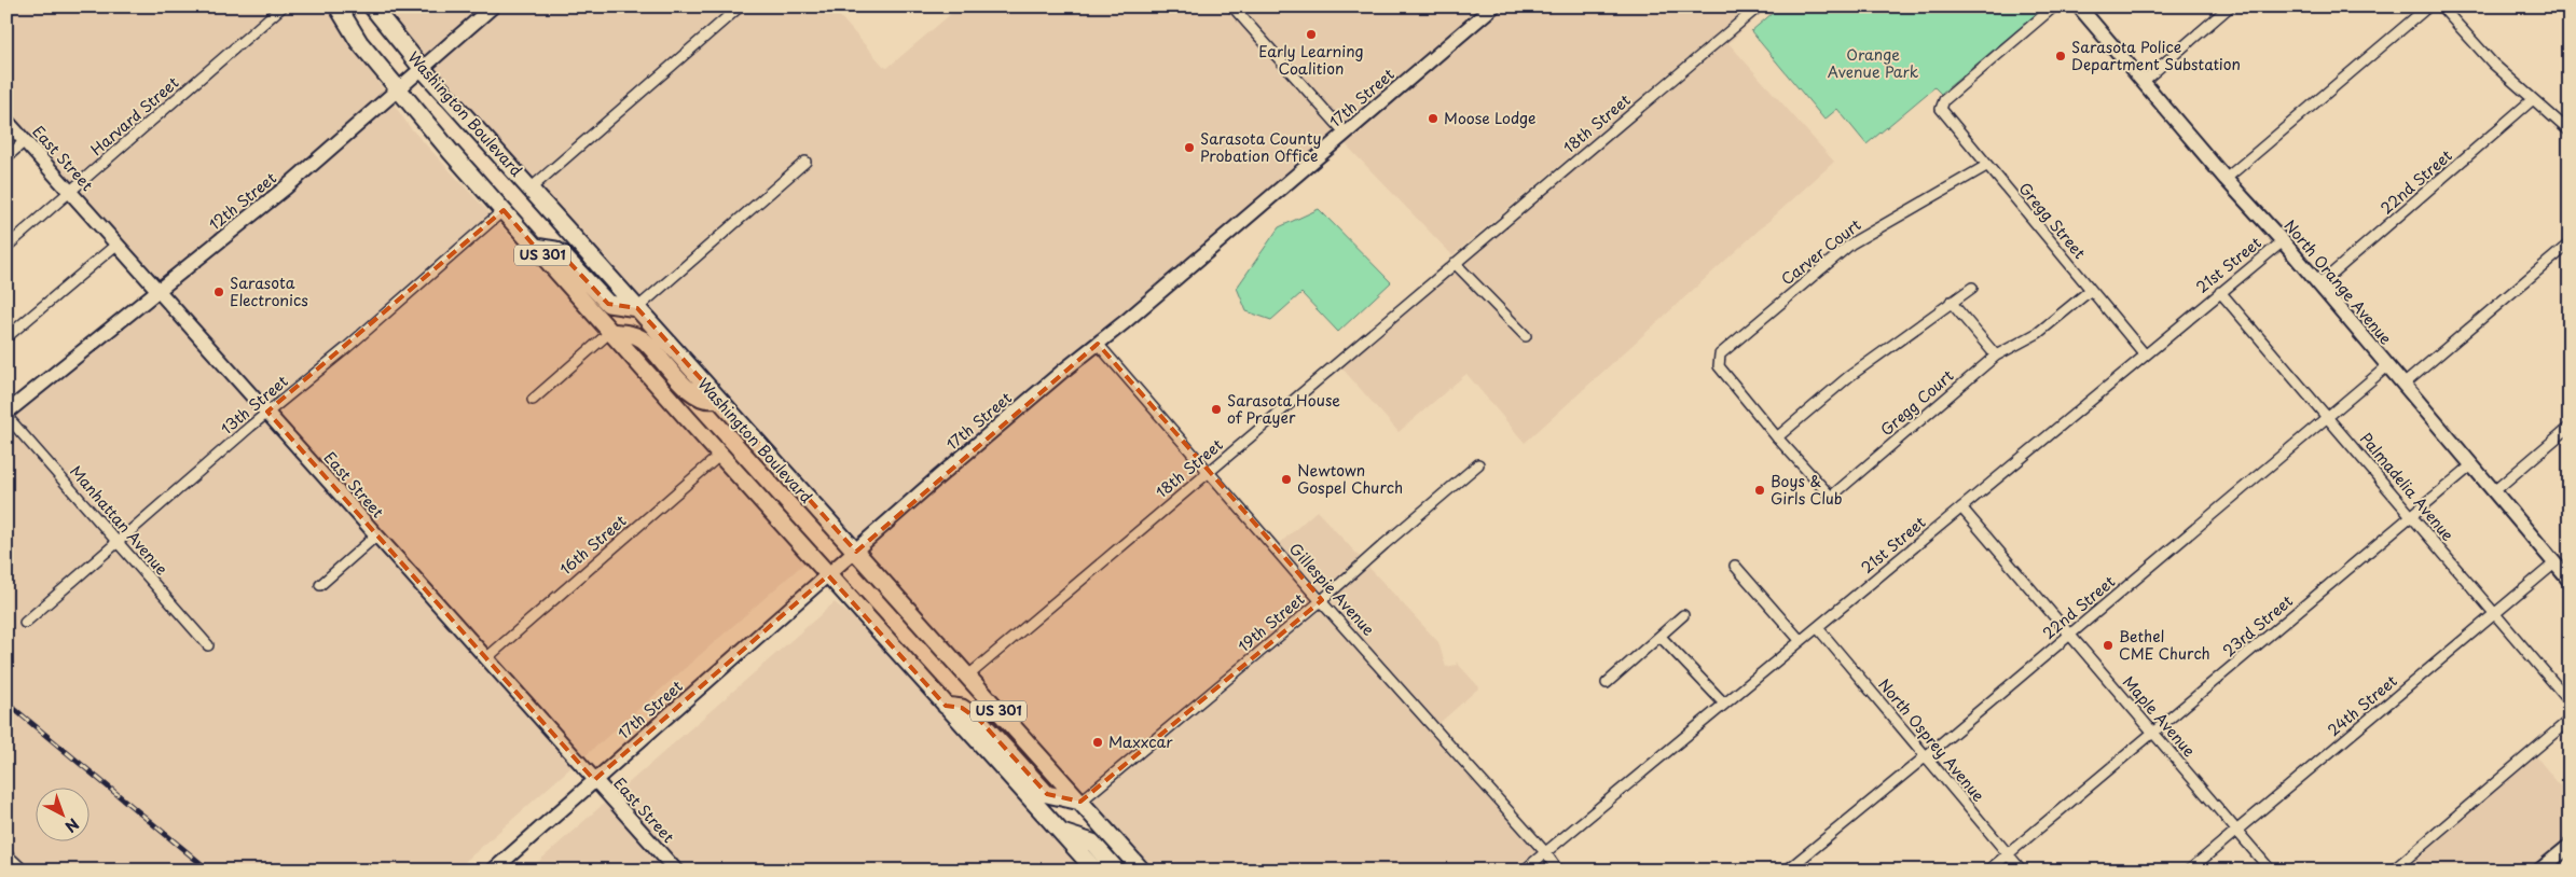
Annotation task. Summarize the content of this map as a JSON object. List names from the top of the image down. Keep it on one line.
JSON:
{"streets":{"main road":["Washington Boulevard","US 301"],"street":["17th Street","Harvard Street","18th Street","East Street","22nd Street","12th Street","Gregg Street","Carver Court","21st Street","North Orange Avenue","Gregg Court","13th Street","Palmadelia Avenue","Manhattan Avenue","16th Street","Gillespie Avenue","19th Street","23rd Street","24th Street","Maple Avenue","North Osprey Avenue"]},"crossings":[["17th Street","Washington Boulevard"],["17th Street","East Street"],["17th Street","US 301"],["17th Street","Gillespie Avenue"],["Washington Boulevard","18th Street"],["Washington Boulevard","12th Street"],["Washington Boulevard","19th Street"],["Harvard Street","East Street"],["18th Street","Gillespie Avenue"],["East Street","12th Street"],["East Street","13th Street"],["East Street","16th Street"],["22nd Street","North Orange Avenue"],["22nd Street","Palmadelia Avenue"],["22nd Street","Maple Avenue"],["22nd Street","North Osprey Avenue"],["12th Street","US 301"],["12th Street","Manhattan Avenue"],["Gregg Street","Carver Court"],["Gregg Street","21st Street"],["Gregg Street","Gregg Court"],["Carver Court","Gregg Court"],["US 301","13th Street"],["US 301","16th Street"],["21st Street","North Orange Avenue"],["21st Street","Palmadelia Avenue"],["21st Street","Gillespie Avenue"],["21st Street","Maple Avenue"],["21st Street","North Osprey Avenue"],["North Orange Avenue","23rd Street"],["North Orange Avenue","24th Street"],["13th Street","Manhattan Avenue"],["Palmadelia Avenue","23rd Street"],["Palmadelia Avenue","24th Street"],["Gillespie Avenue","19th Street"],["23rd Street","Maple Avenue"],["23rd Street","North Osprey Avenue"],["24th Street","Maple Avenue"]],"parks":["Orange Avenue Park"],"places":["Early Learning Coalition","Sarasota Police Department Substation","Moose Lodge","Sarasota County Probation Office","Sarasota Electronics","Sarasota House of Prayer","Newtown Gospel Church","Boys & Girls Club","Bethel CME Church","Maxxcar"],"north":"bottom right"}
